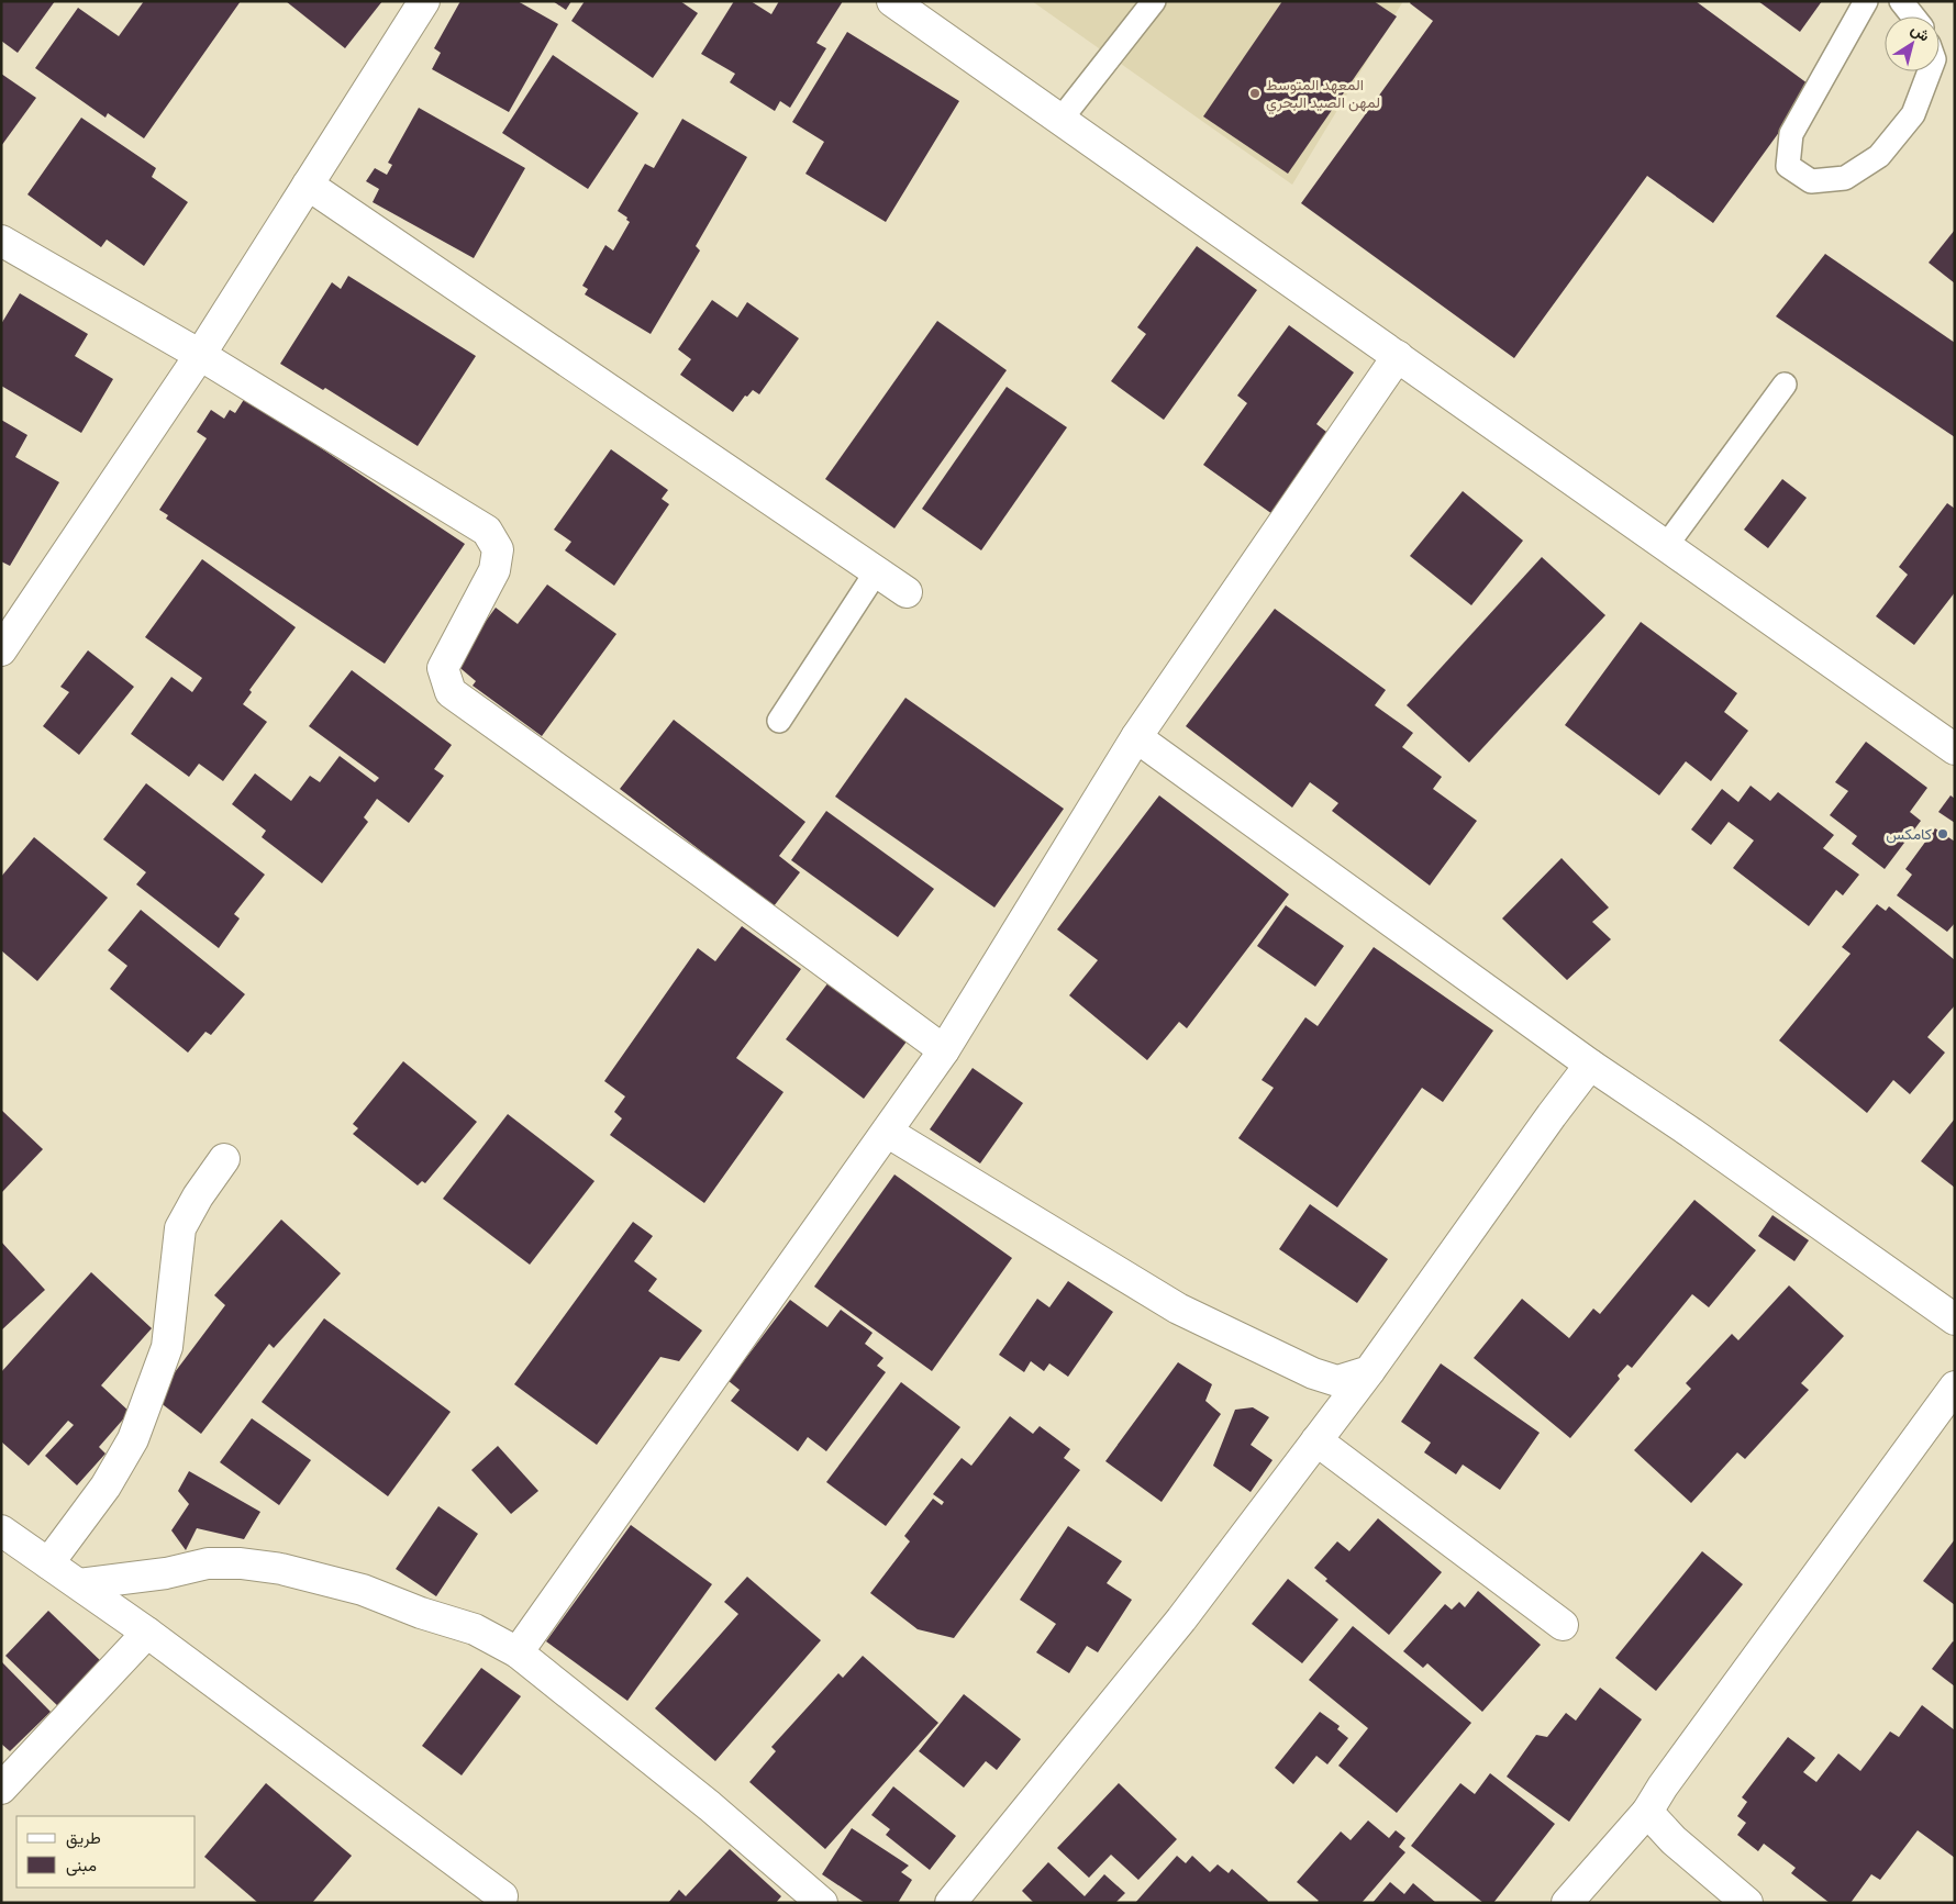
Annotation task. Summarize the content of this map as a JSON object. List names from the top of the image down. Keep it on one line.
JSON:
{"places":["المعهد المتوسط لمهن الصيد البحري","كامكس"],"legend":["طريق","مبنى"],"north":"top right"}
